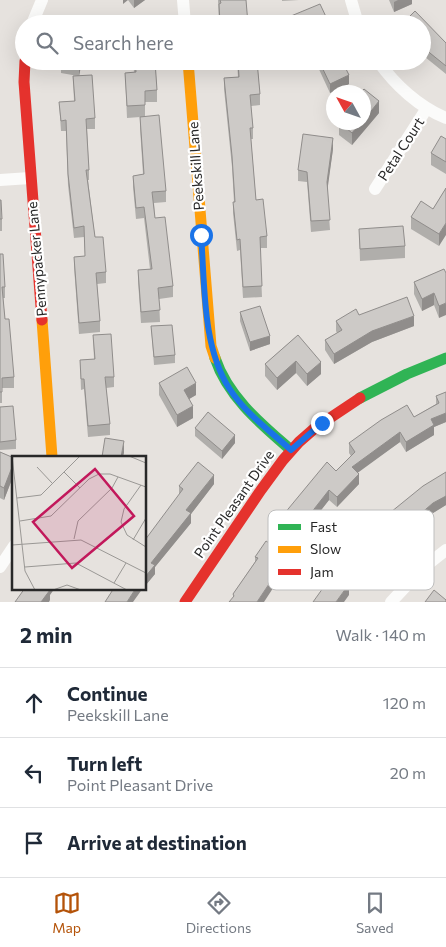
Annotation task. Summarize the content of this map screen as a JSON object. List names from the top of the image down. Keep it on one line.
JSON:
{"streets":{"street":["Petal Court","Peekskill Lane","Pennypacker Lane","Point Pleasant Drive"]},"crossings":[["Peekskill Lane","Point Pleasant Drive"]],"legend":["Fast","Slow","Jam"],"north":"top left","page":{"search":"Search here","heading":["2 min","Walk · 140 m"],"list":[["Continue","Peekskill Lane","120 m"],["Turn left","Point Pleasant Drive","20 m"],"Arrive at destination"],"nav":["Map","Directions","Saved"]}}
